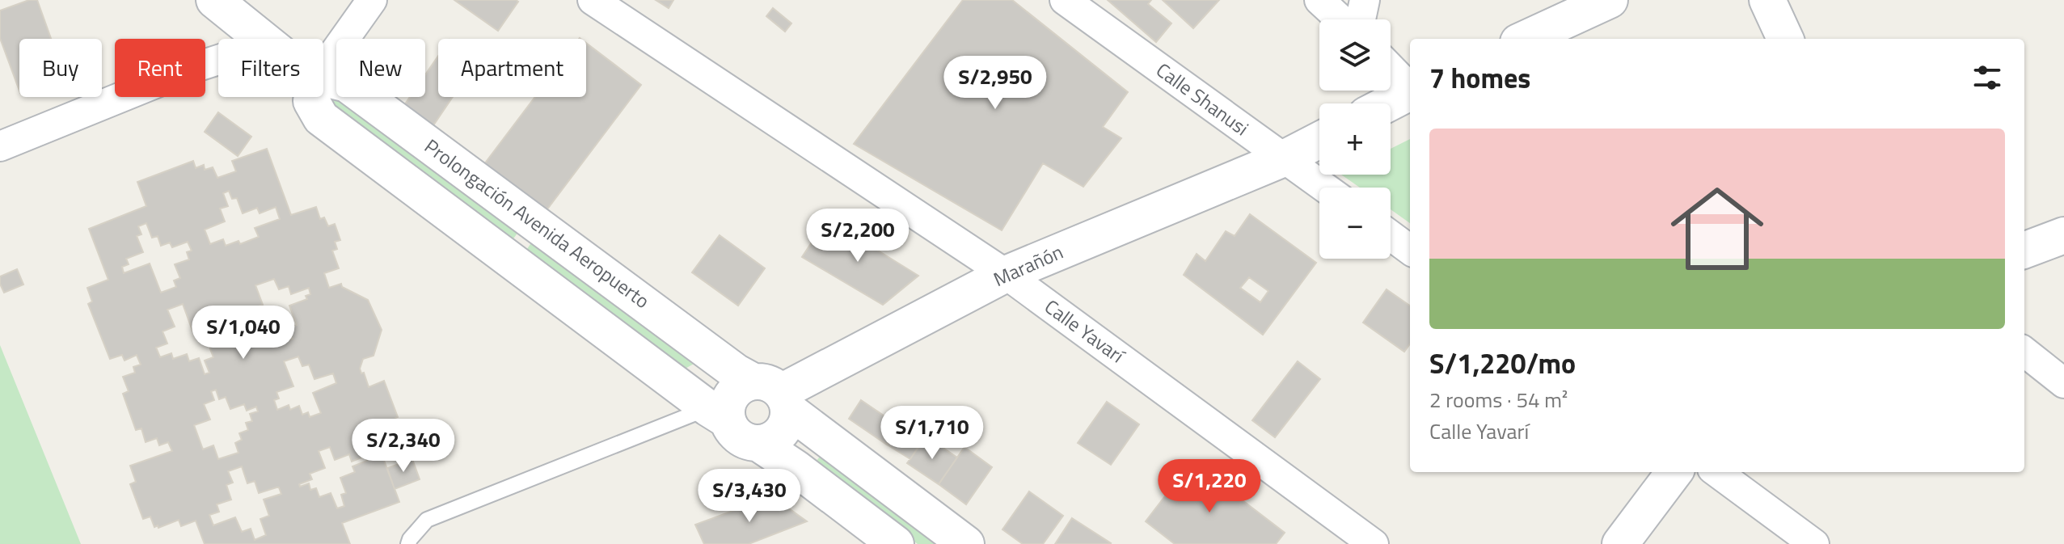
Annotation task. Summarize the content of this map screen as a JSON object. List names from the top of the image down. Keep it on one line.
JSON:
{"streets":{"street":["Calle Shanusi","Prolongación Avenida Aeropuerto","Marañón","Calle Yavarí"]},"crossings":[["Calle Shanusi","Marañón"],["Prolongación Avenida Aeropuerto","Marañón"],["Marañón","Calle Yavarí"]],"page":{"map_buttons":["+","−"],"chip":["Buy","Rent","Filters","New","Apartment"],"heading":"7 homes","price":["S/2,950","S/2,200","S/1,040","S/1,710","S/2,340","S/1,220","S/3,430"],"list":[{"name":"S/1,220/mo","note":"2 rooms · 54 m² · Calle Yavarí"}]}}
